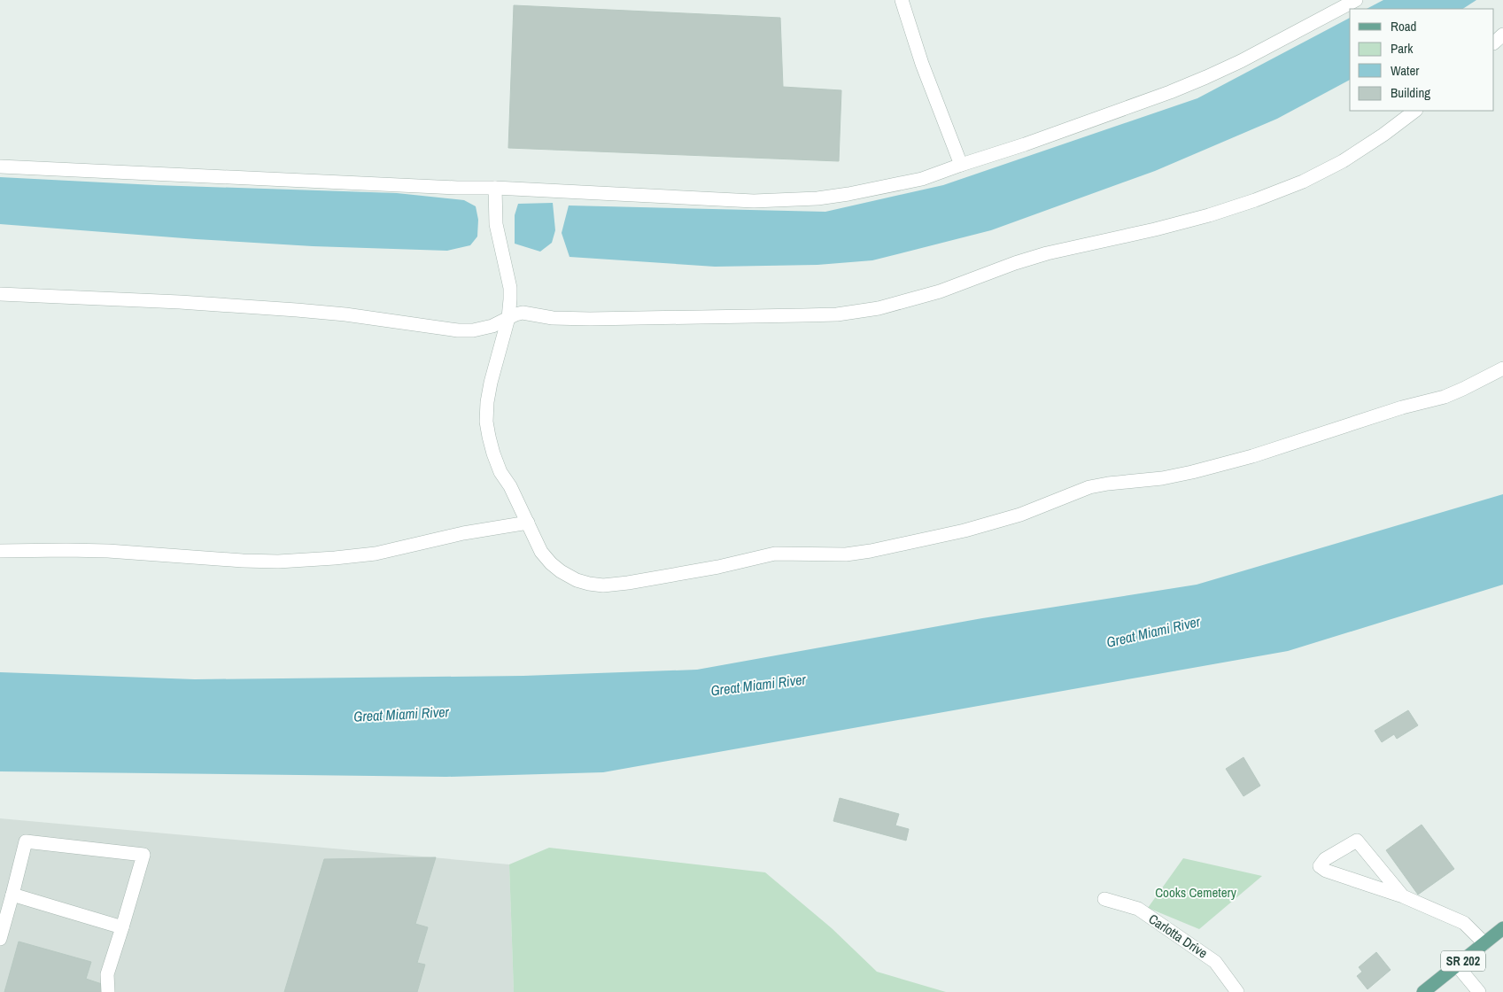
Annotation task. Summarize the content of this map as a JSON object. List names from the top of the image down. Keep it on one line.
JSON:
{"streets":{"main road":["SR 202"],"street":["Carlotta Drive"]},"water":["Great Miami River"],"parks":["Cooks Cemetery"],"legend":["Road","Park","Water","Building"]}
